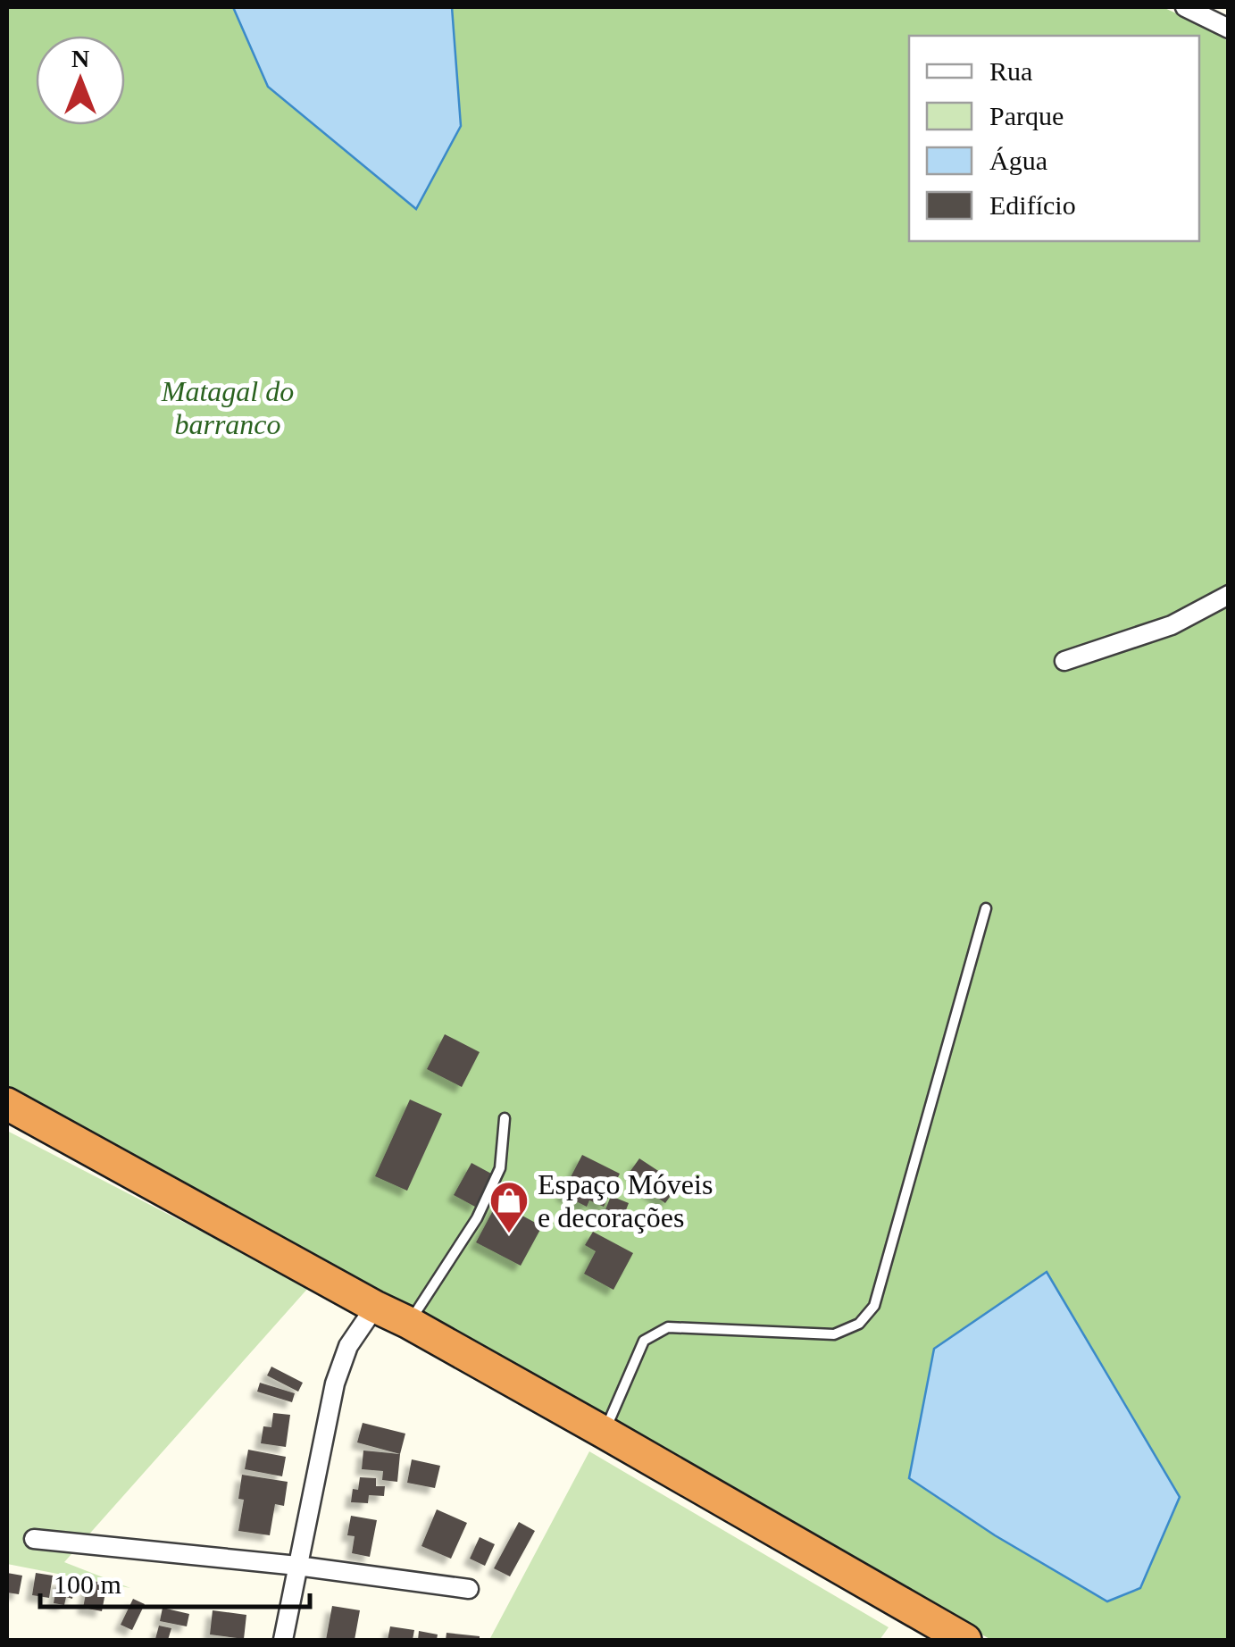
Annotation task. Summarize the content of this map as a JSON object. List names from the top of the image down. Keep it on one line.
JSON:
{"parks":["Matagal do barranco"],"places":{"shop":["Espaço Móveis e decorações"]},"legend":["Rua","Parque","Água","Edifício"],"scale_bar":"100 m","north":"top"}
